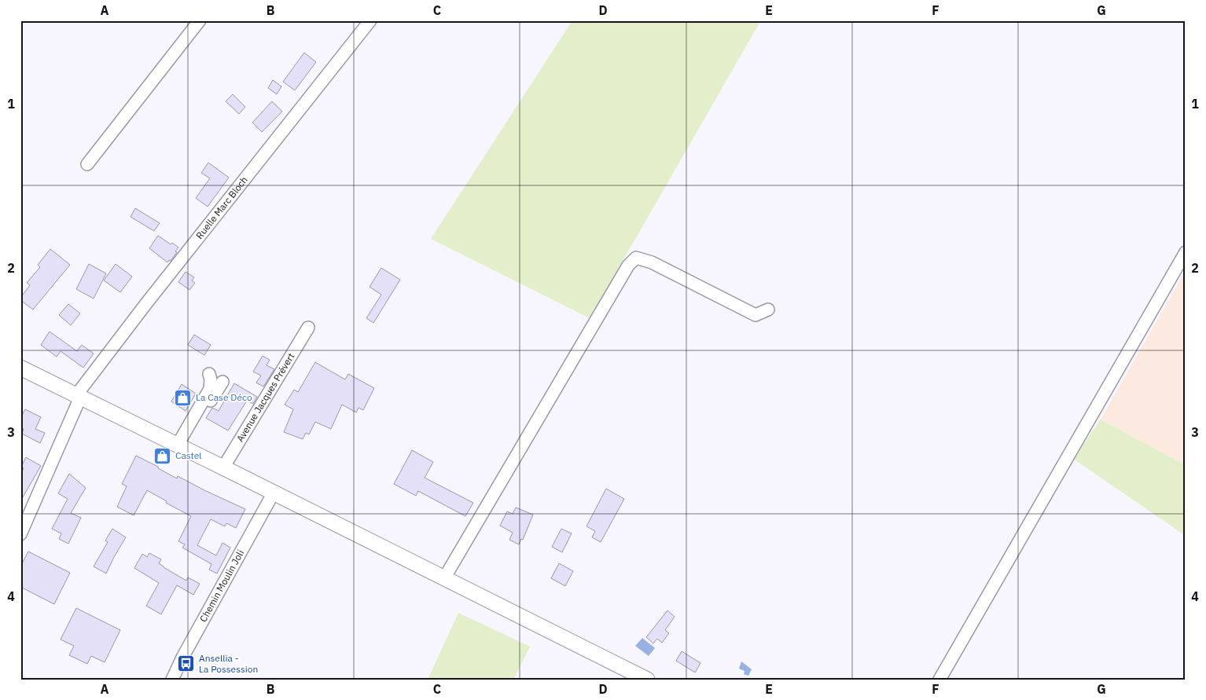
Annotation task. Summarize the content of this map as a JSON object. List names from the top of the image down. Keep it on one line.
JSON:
{"streets":{"street":["Ruelle Marc Bloch","Avenue Jacques Prévert","Chemin Moulin Joli"]},"places":{"shop":["La Case Déco","Castel"],"bus stop":["Ansellia - La Possession"]},"grid":{"columns":["A","B","C","D","E","F","G"],"rows":["1","2","3","4"]}}
